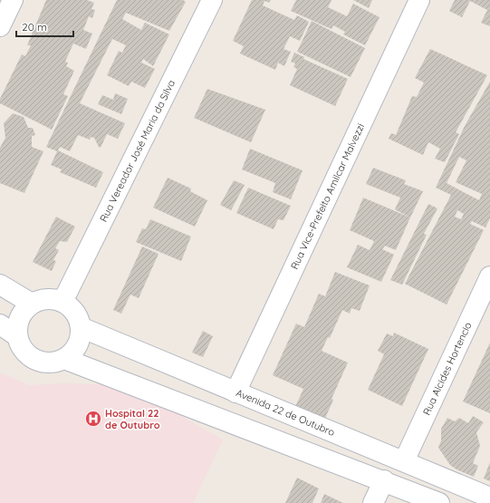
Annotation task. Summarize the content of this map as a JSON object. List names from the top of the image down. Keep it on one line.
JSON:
{"streets":{"street":["Rua Vereador José Maria da Silva","Rua Vice-Prefeito Amilcar Malvezzi","Rua Alcides Hortencio","Avenida 22 de Outubro"]},"crossings":[["Rua Vereador José Maria da Silva","Avenida 22 de Outubro"],["Rua Vice-Prefeito Amilcar Malvezzi","Avenida 22 de Outubro"],["Rua Alcides Hortencio","Avenida 22 de Outubro"]],"places":{"hospital":["Hospital 22 de Outubro"]},"scale_bar":"20 m"}
